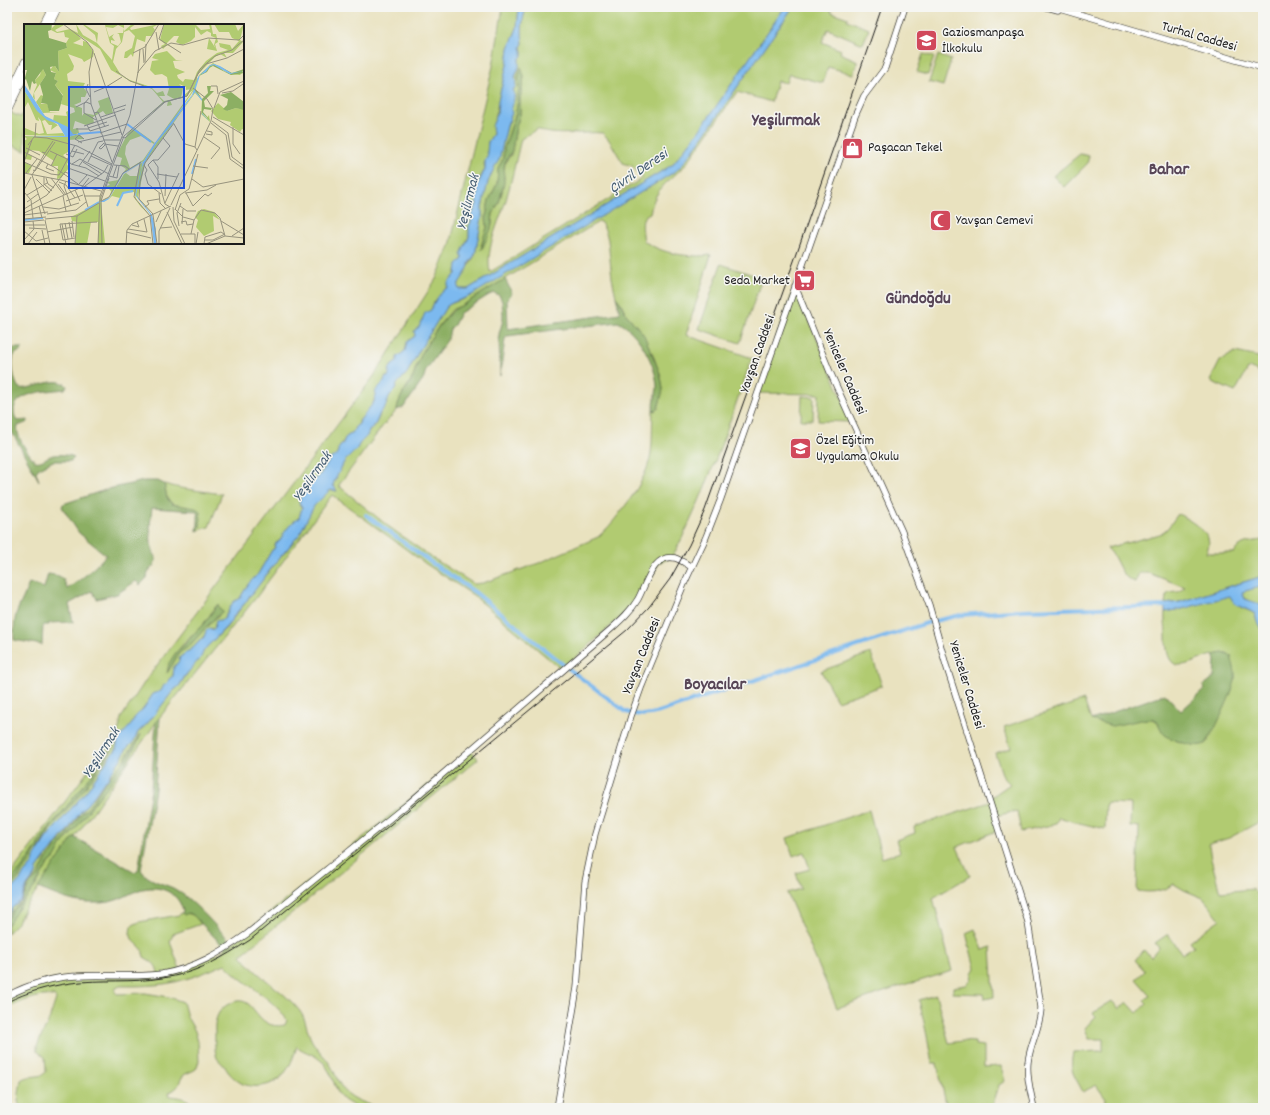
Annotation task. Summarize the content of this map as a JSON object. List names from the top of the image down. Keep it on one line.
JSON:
{"streets":{"street":["Turhal Caddesi","Yavşan Caddesi","Yeniceler Caddesi"]},"crossings":[["Yavşan Caddesi","Yeniceler Caddesi"]],"districts":["Yeşilırmak","Bahar","Gündoğdu","Boyacılar"],"water":["Çivril Deresi","Yeşilırmak"],"places":{"school or university":["Gaziosmanpaşa İlkokulu","Özel Eğitim Uygulama Okulu"],"shop":["Paşacan Tekel"],"mosque":["Yavşan Cemevi"],"supermarket":["Seda Market"]}}
